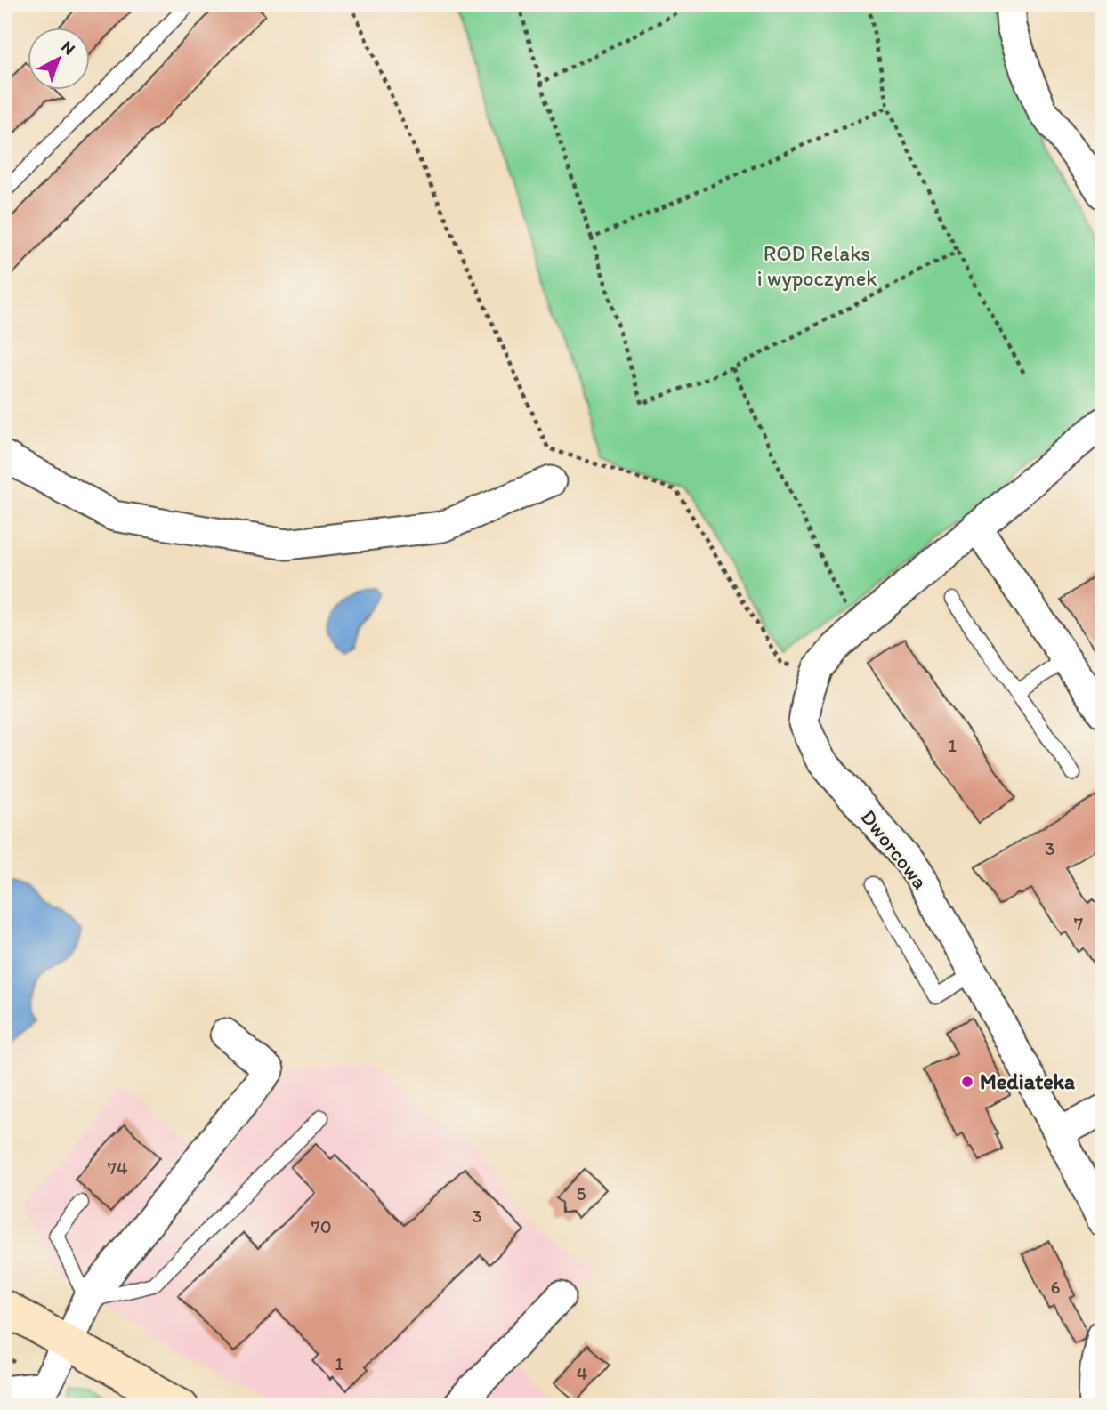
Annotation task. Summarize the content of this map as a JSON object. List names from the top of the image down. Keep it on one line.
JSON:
{"streets":{"street":["Dworcowa"]},"parks":["ROD Relaks i wypoczynek"],"places":["Mediateka"],"house_numbers":["1","3","7","74","5","3","70","6","1","4"],"north":"top right"}
